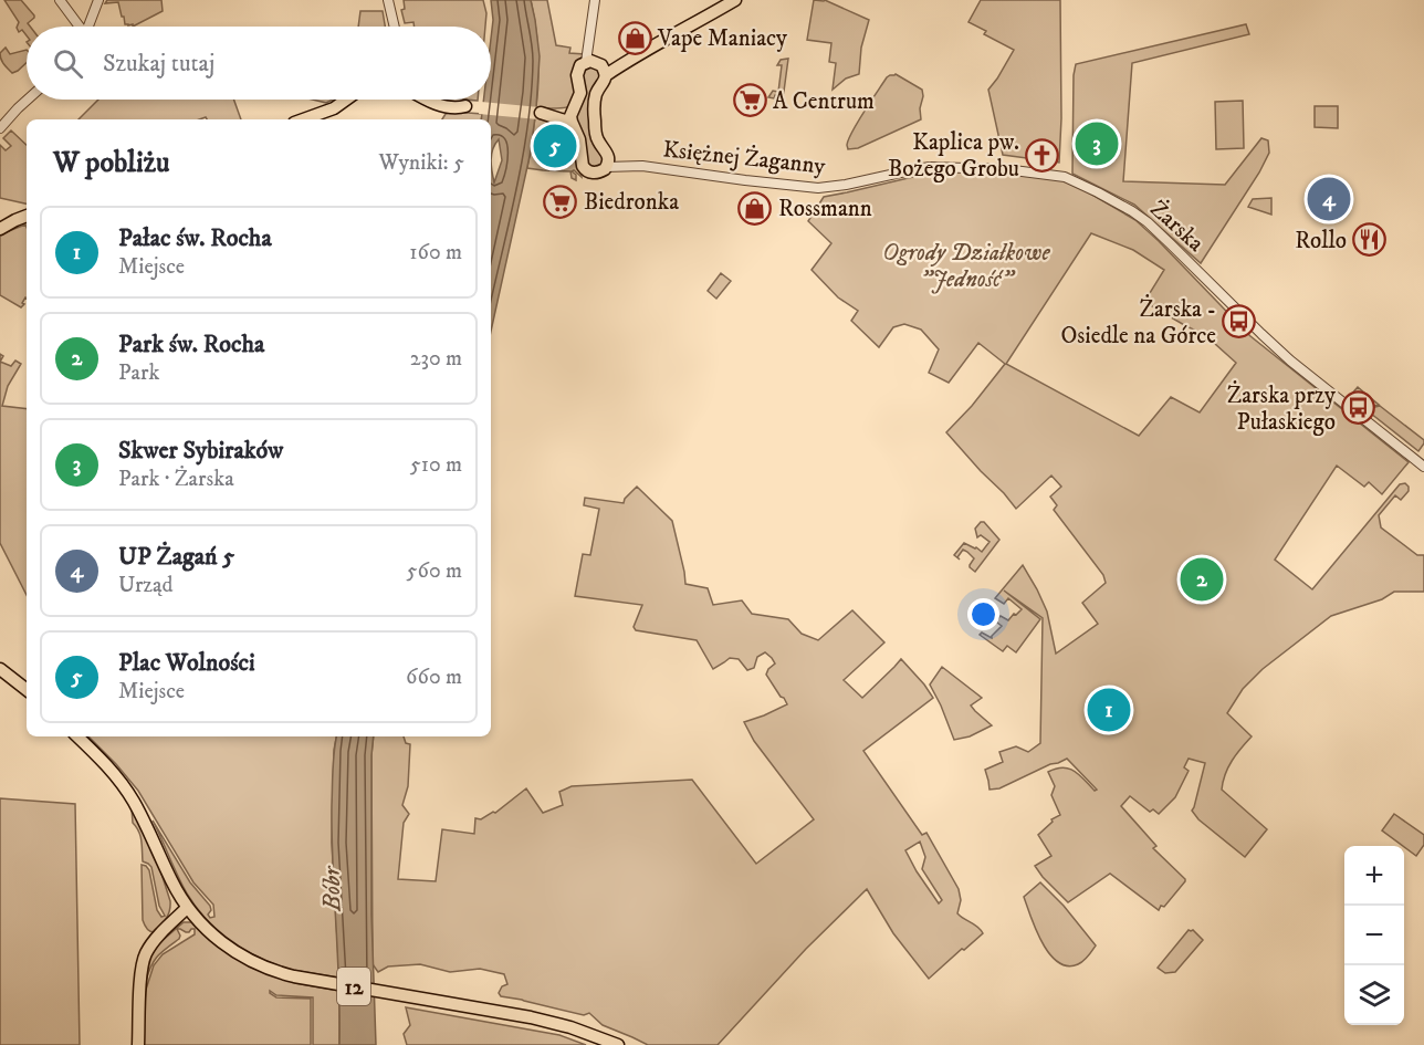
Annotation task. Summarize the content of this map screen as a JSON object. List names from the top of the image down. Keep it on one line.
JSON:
{"streets":{"main road":["12"],"street":["Księżnej Żaganny","Żarska"]},"crossings":[["Księżnej Żaganny","Żarska"]],"water":["Bóbr"],"parks":["Ogrody Działkowe \"Jedność\""],"places":{"shop":["Vape Maniacy","Rossmann"],"supermarket":["A Centrum","Biedronka"],"church":["Kaplica pw. Bożego Grobu"],"restaurant":["Rollo"],"bus stop":["Żarska - Osiedle na Górce","Żarska przy Pułaskiego"]},"page":{"search":"Szukaj tutaj","pins":["3","5","4","2","1"],"heading":["W pobliżu","Wyniki: 5"],"list":[{"mark":"1","name":"Pałac św. Rocha","note":"Miejsce","value":"160 m"},{"mark":"2","name":"Park św. Rocha","note":"Park","value":"230 m"},{"mark":"3","name":"Skwer Sybiraków","note":"Park · Żarska","value":"510 m"},{"mark":"4","name":"UP Żagań 5","note":"Urząd","value":"560 m"},{"mark":"5","name":"Plac Wolności","note":"Miejsce","value":"660 m"}],"map_buttons":["+","−"]}}
